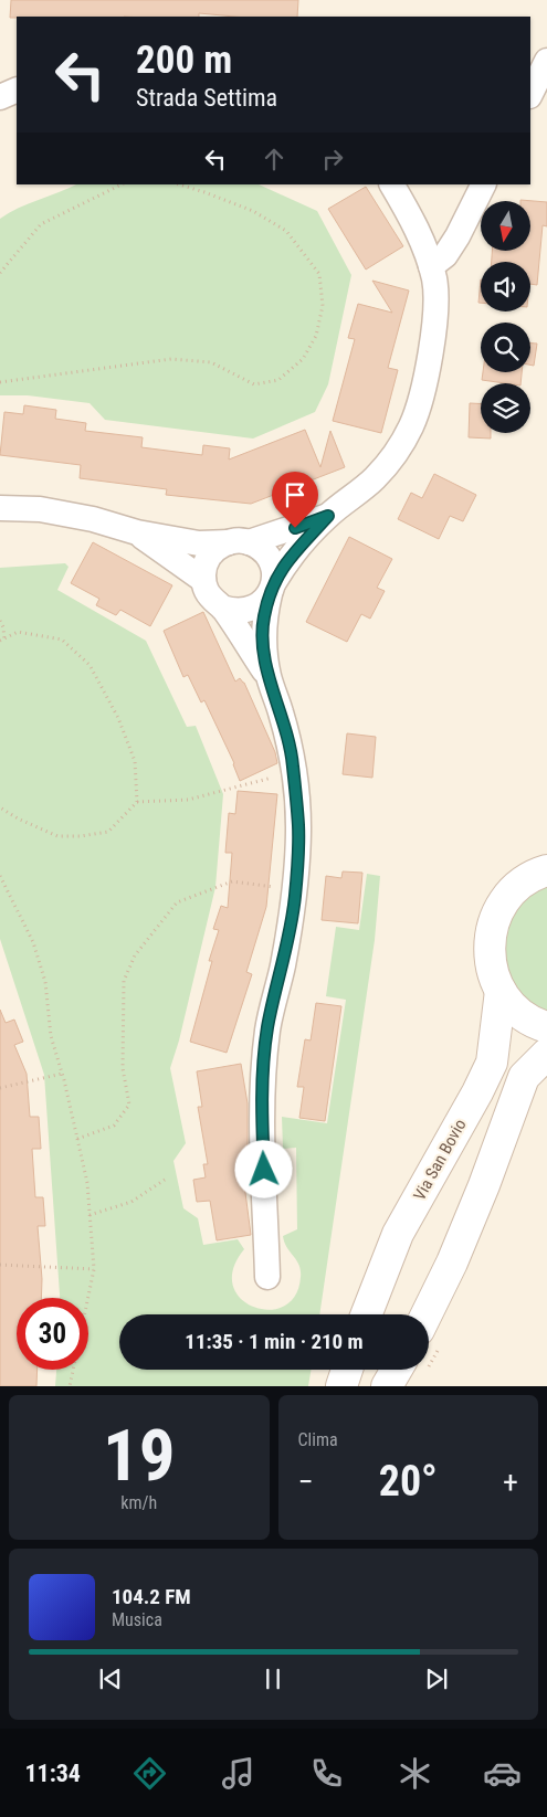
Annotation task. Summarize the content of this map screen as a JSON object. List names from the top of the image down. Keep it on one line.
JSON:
{"streets":{"main road":["Via San Bovio"]},"north":"bottom","page":{"turn":["200 m","Strada Settima"],"limit":"30","trip":"11:35 · 1 min · 210 m","tile":[["19","km/h"],"Clima"],"heat":["−","20°","+"],"song":["104.2 FM","Musica"],"tabs":"11:34"}}
